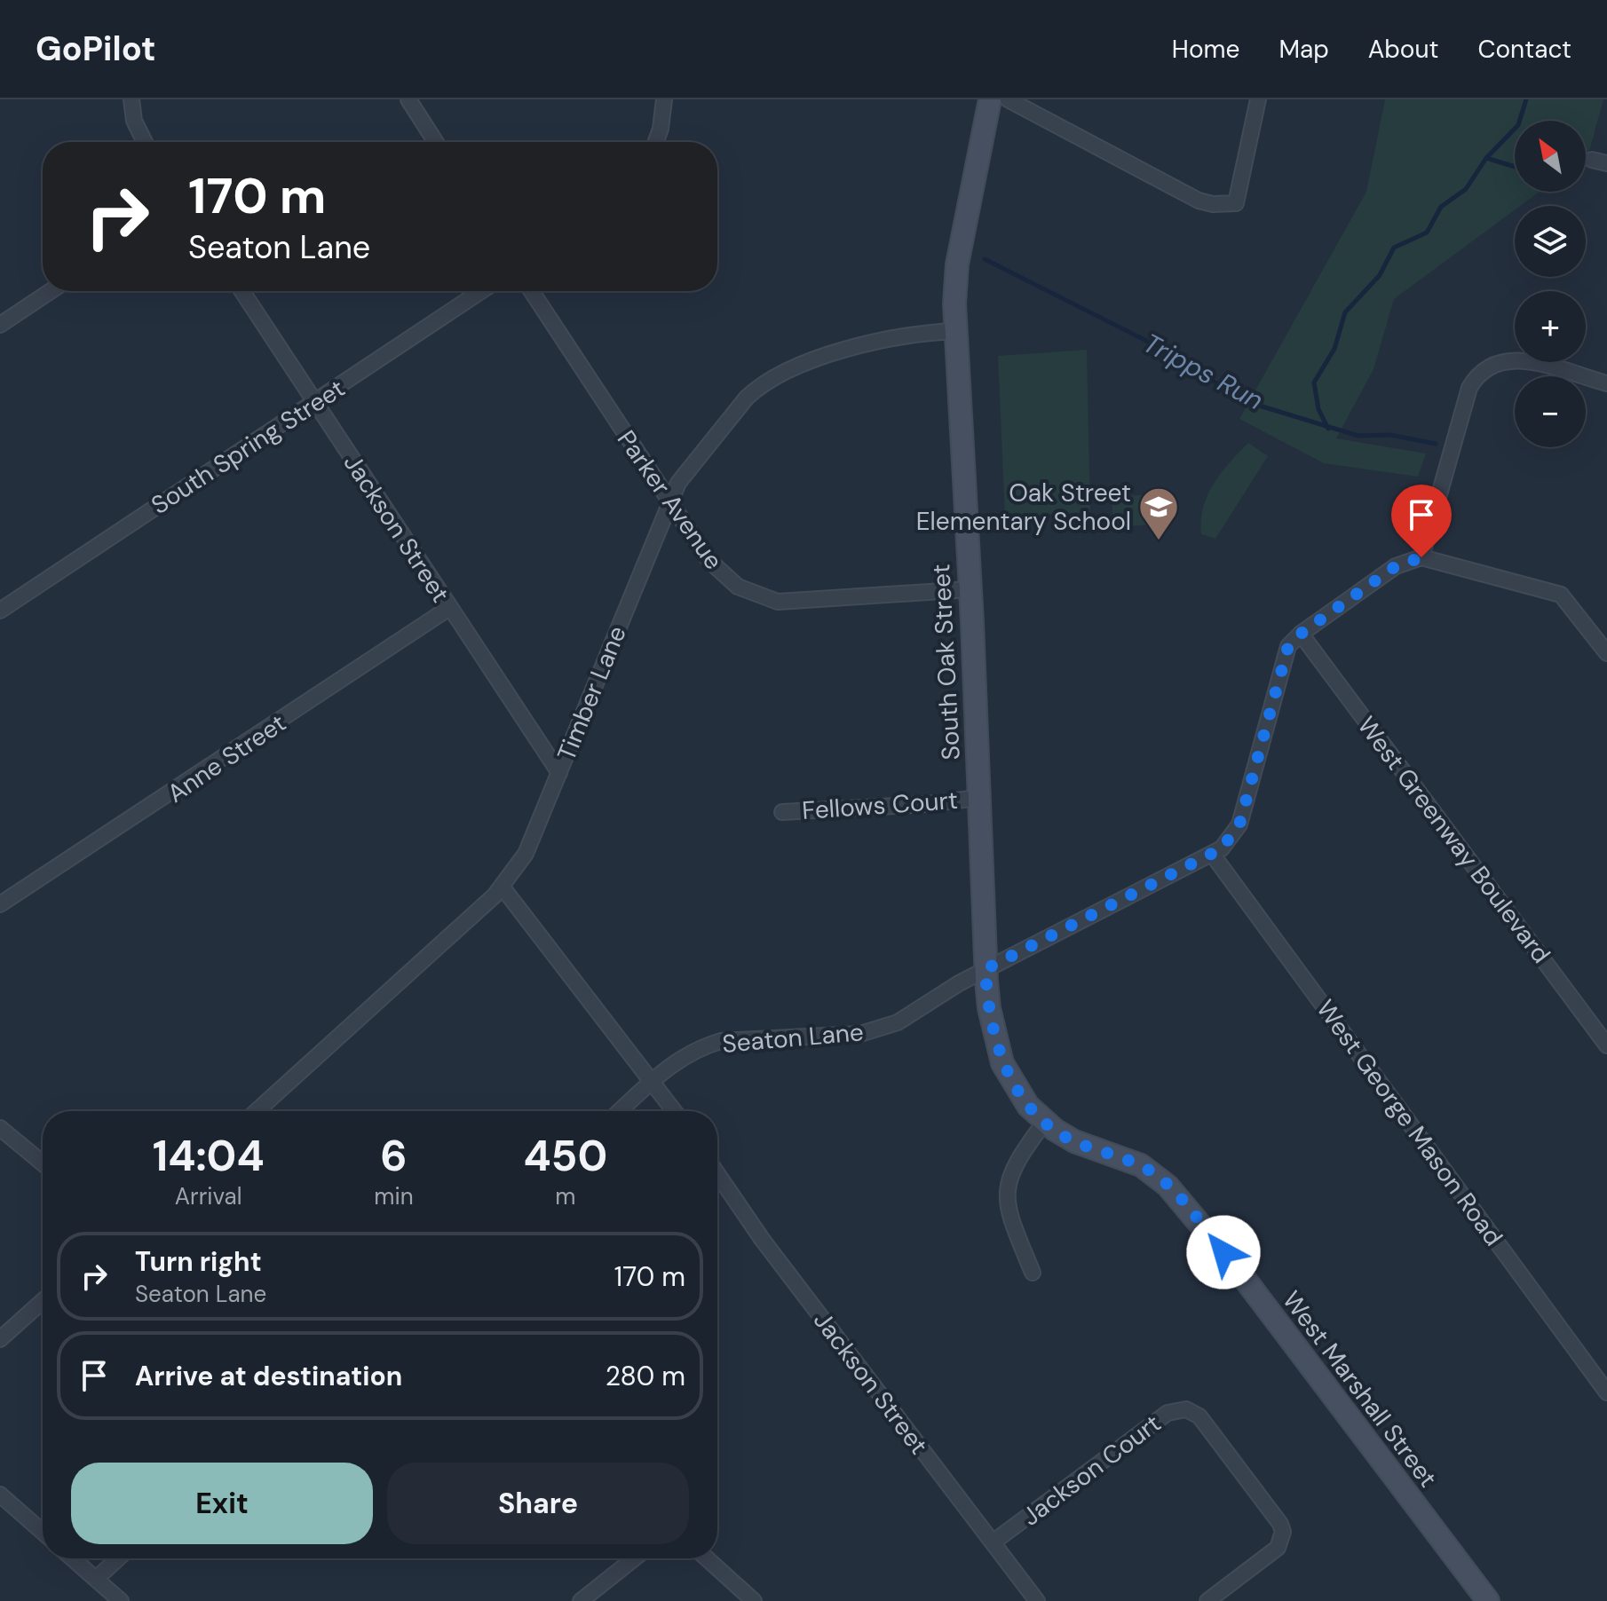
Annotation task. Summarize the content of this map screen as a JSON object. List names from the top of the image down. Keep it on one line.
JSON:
{"streets":{"street":["South Spring Street","Parker Avenue","Jackson Street","South Oak Street","Timber Lane","Anne Street","Fellows Court","West Greenway Boulevard","Seaton Lane","West George Mason Road","West Marshall Street","Jackson Court"]},"crossings":[["South Spring Street","Jackson Street"],["Parker Avenue","South Oak Street"],["Parker Avenue","Timber Lane"],["Jackson Street","Timber Lane"],["Jackson Street","Anne Street"],["Jackson Street","Jackson Court"],["South Oak Street","Timber Lane"],["South Oak Street","Fellows Court"],["South Oak Street","Seaton Lane"],["South Oak Street","West Marshall Street"],["West Greenway Boulevard","Seaton Lane"],["Seaton Lane","West George Mason Road"],["Seaton Lane","West Marshall Street"]],"water":["Tripps Run"],"places":{"school or university":["Oak Street Elementary School"]},"north":"top left","page":{"header":"GoPilot","nav":["Home","Map","About","Contact"],"map_buttons":["+","−"],"turn":["170 m","Seaton Lane"],"eta":["14:04","Arrival","6","min","450","m"],"list":[{"name":"Turn right","note":"Seaton Lane","value":"170 m"},{"name":"Arrive at destination","value":"280 m"}],"buttons":["Exit","Share"]}}
